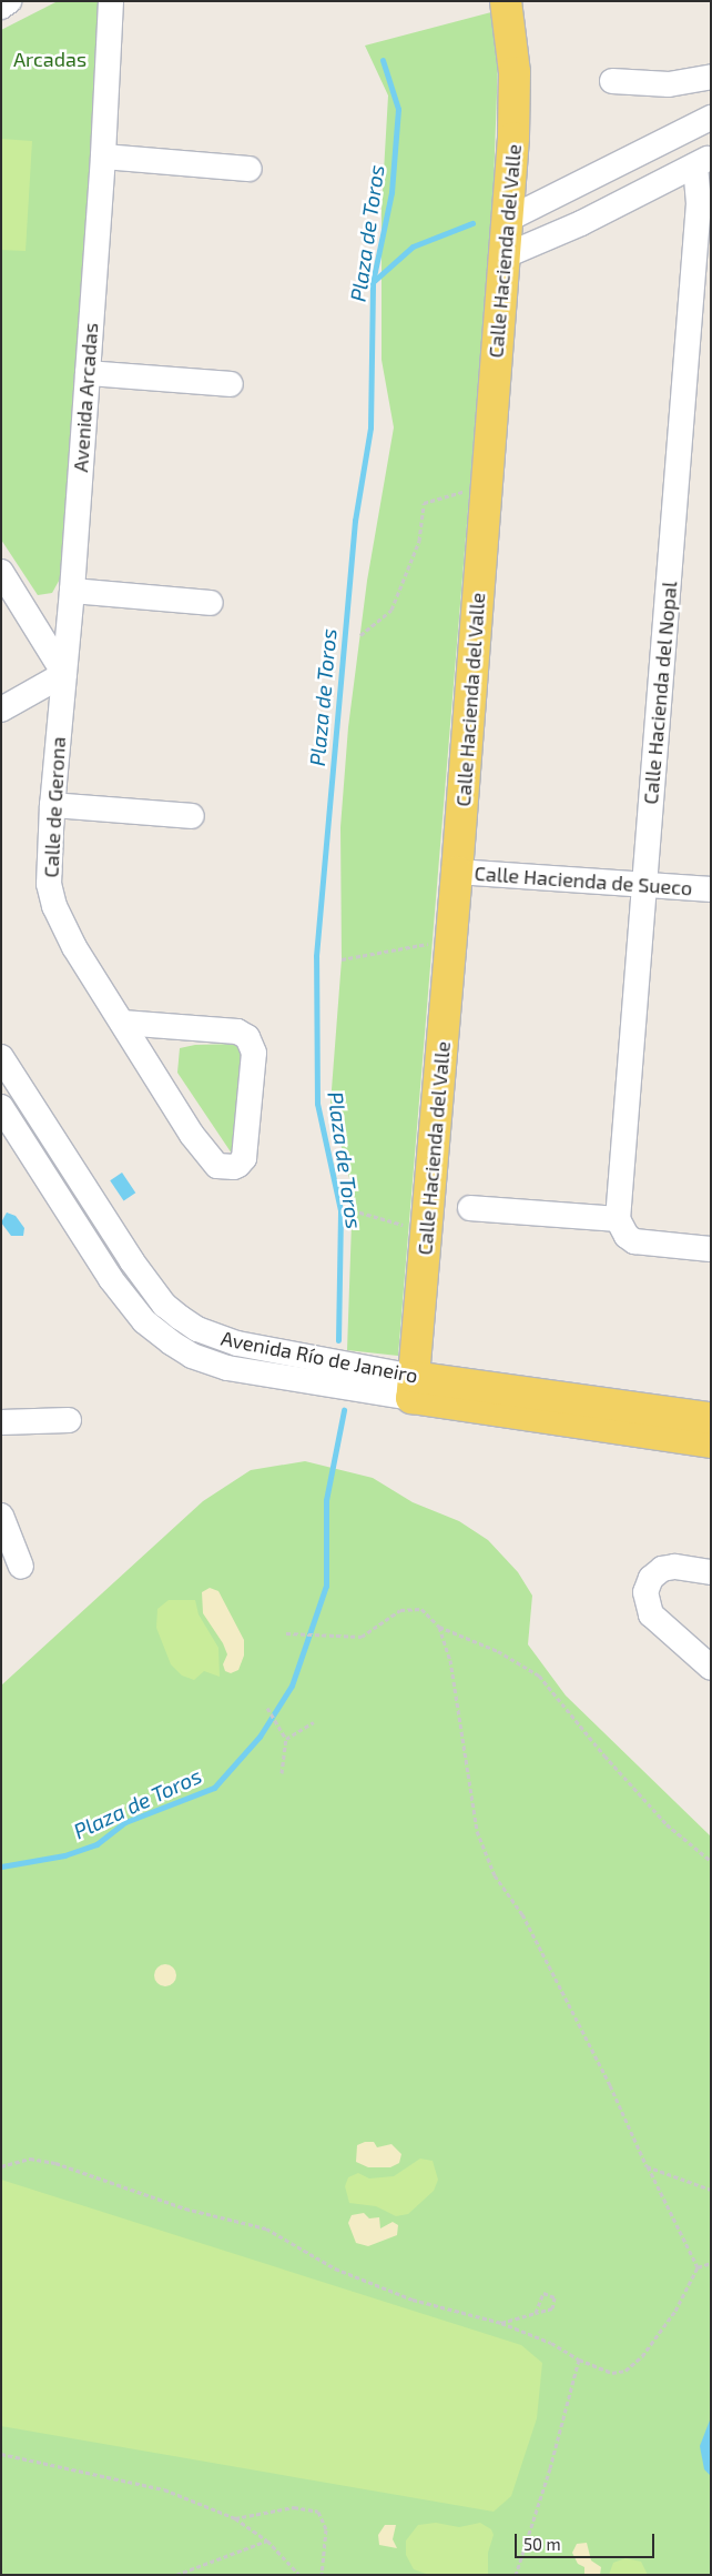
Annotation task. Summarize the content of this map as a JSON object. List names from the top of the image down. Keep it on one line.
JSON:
{"streets":{"main road":["Calle Hacienda del Valle","Avenida Río de Janeiro"],"street":["Avenida Arcadas","Calle Hacienda del Nopal","Calle de Gerona","Calle Hacienda de Sueco"]},"crossings":[["Calle Hacienda del Valle","Calle Hacienda de Sueco"],["Calle Hacienda del Valle","Avenida Río de Janeiro"],["Avenida Arcadas","Calle de Gerona"],["Calle Hacienda del Nopal","Calle Hacienda de Sueco"]],"water":["Plaza de Toros"],"parks":["Arcadas"],"scale_bar":"50 m"}
